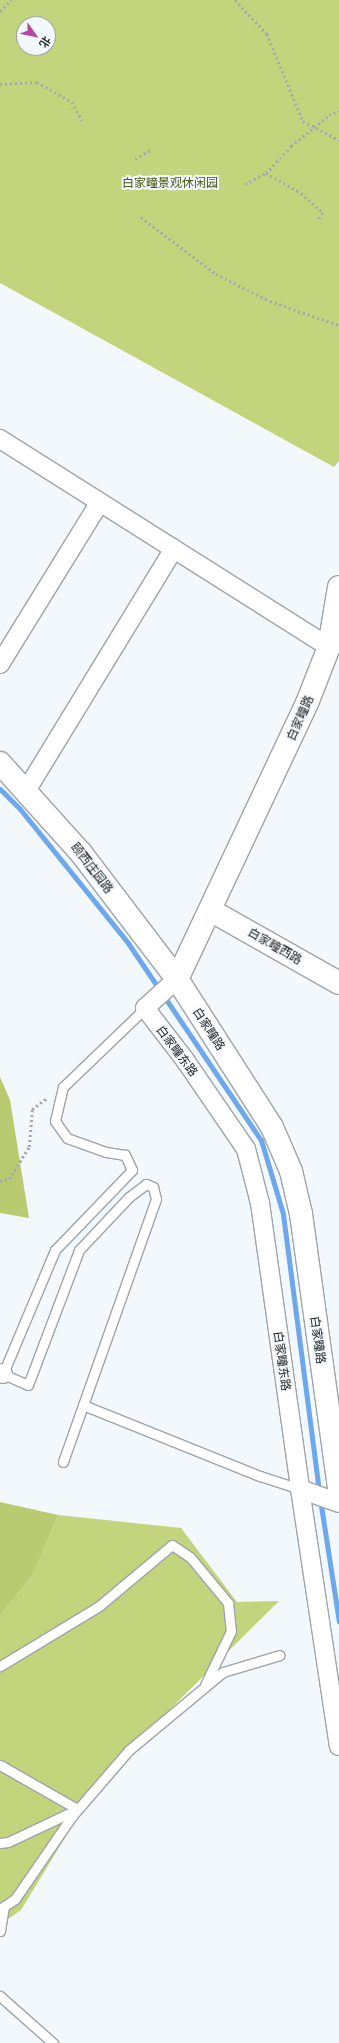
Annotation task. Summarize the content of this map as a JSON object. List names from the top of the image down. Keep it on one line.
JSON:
{"streets":{"street":["白家疃路","颐西庄园路","白家疃西路","白家疃东路"]},"crossings":[["白家疃路","颐西庄园路"],["白家疃路","白家疃西路"],["白家疃路","白家疃东路"],["颐西庄园路","白家疃东路"]],"parks":["白家疃景观休闲园"],"north":"bottom right"}
